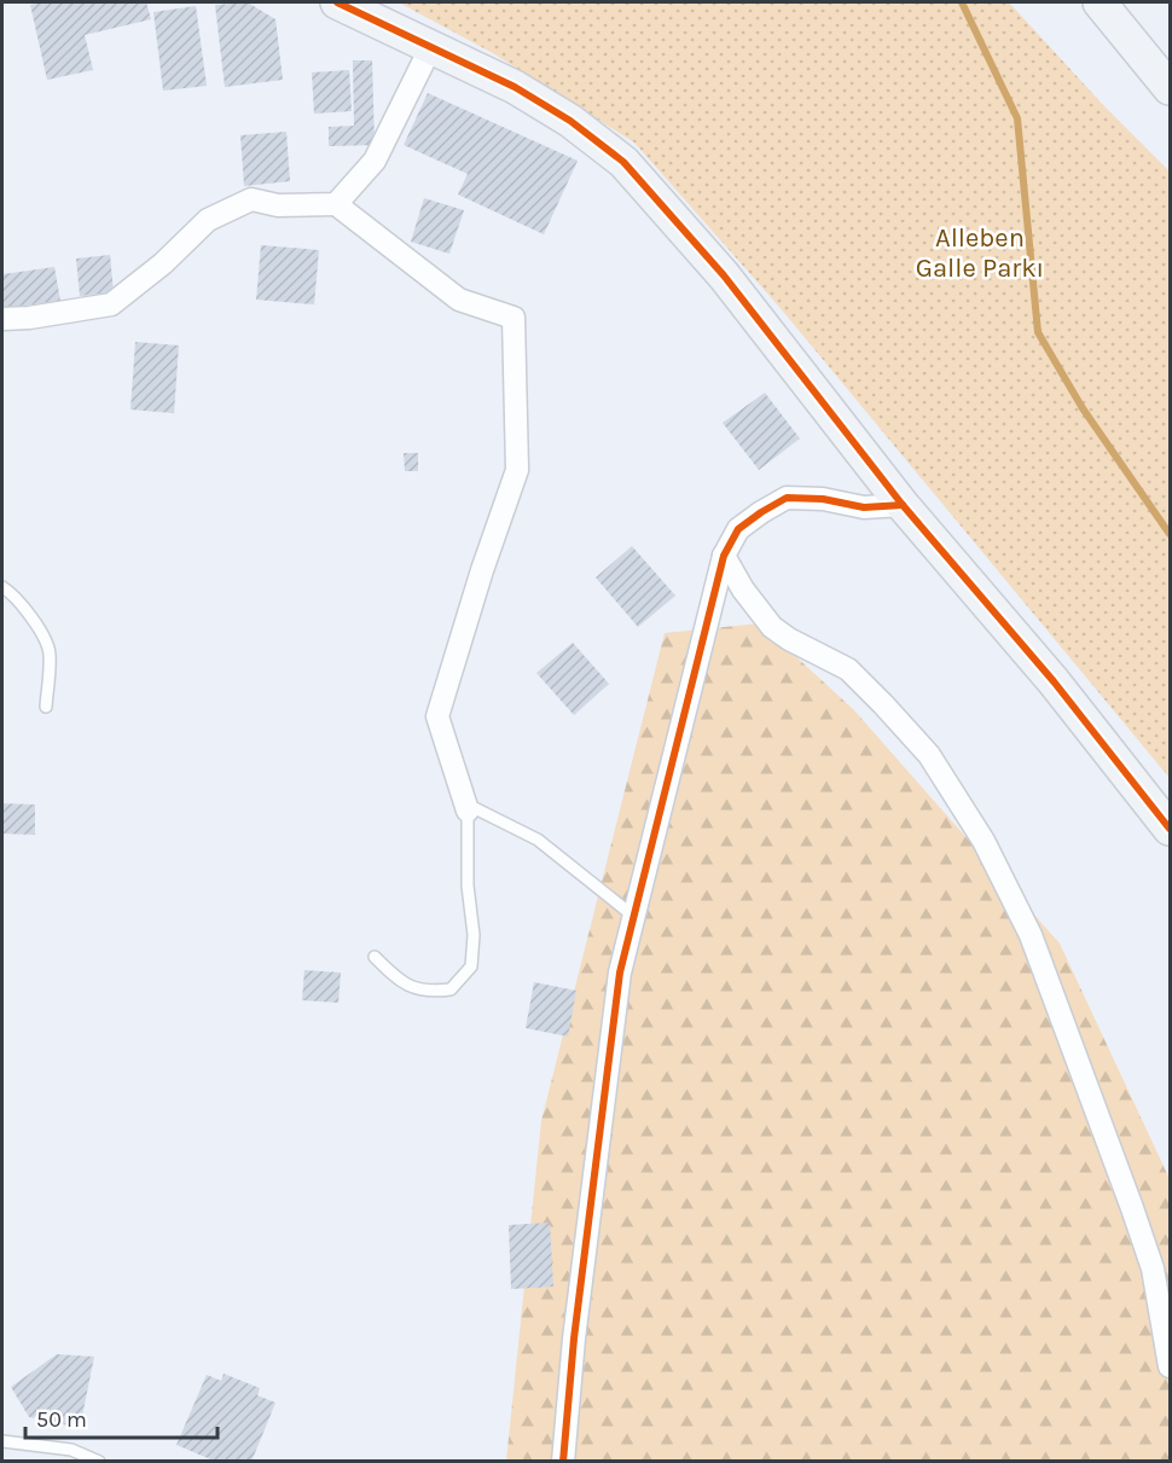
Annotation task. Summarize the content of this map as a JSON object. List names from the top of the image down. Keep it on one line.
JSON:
{"parks":["Alleben Galle Parkı"],"scale_bar":"50 m"}
